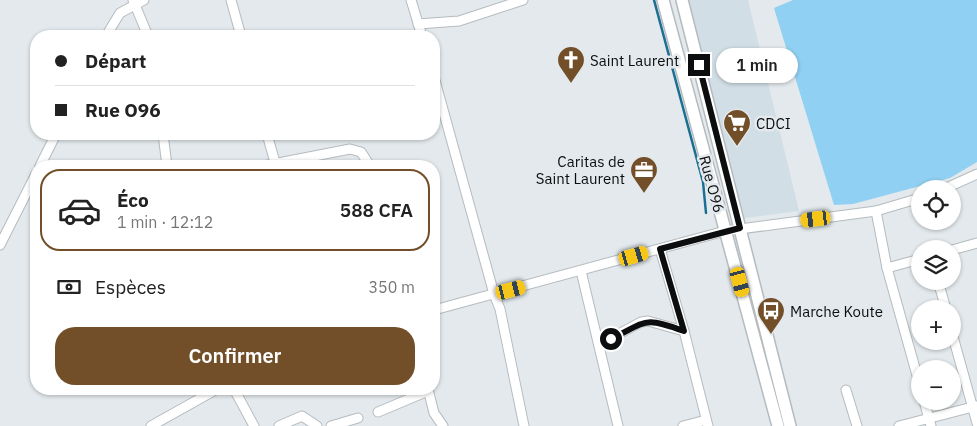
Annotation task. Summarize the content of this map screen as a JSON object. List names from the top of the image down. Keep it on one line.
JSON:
{"streets":{"main road":["Rue O96"]},"places":{"church":["Saint Laurent"],"supermarket":["CDCI"],"office":["Caritas de Saint Laurent"],"bus stop":["Marche Koute"]},"page":{"banner":["Départ","Rue O96"],"bubble":"1 min","list":[{"name":"Éco","note":"1 min · 12:12","value":"588 CFA"}],"map_buttons":["+","−"],"pay":["Espèces","350 m"],"buttons":"Confirmer"}}
